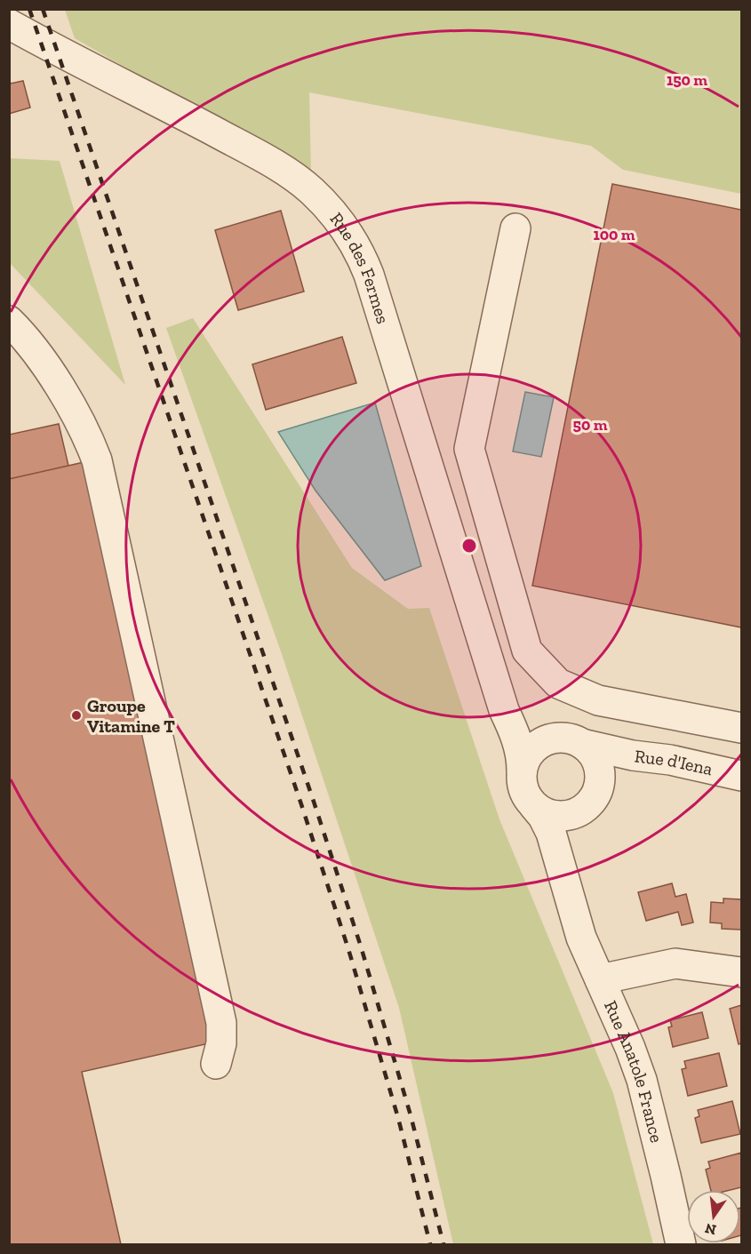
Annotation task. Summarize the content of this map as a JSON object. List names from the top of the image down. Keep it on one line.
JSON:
{"streets":{"street":["Rue des Fermes","Rue d'Iena","Rue Anatole France"]},"crossings":[["Rue des Fermes","Rue d'Iena"],["Rue des Fermes","Rue Anatole France"],["Rue d'Iena","Rue Anatole France"]],"places":["Groupe Vitamine T"],"north":"bottom","rings":["150 m","100 m","50 m"]}
